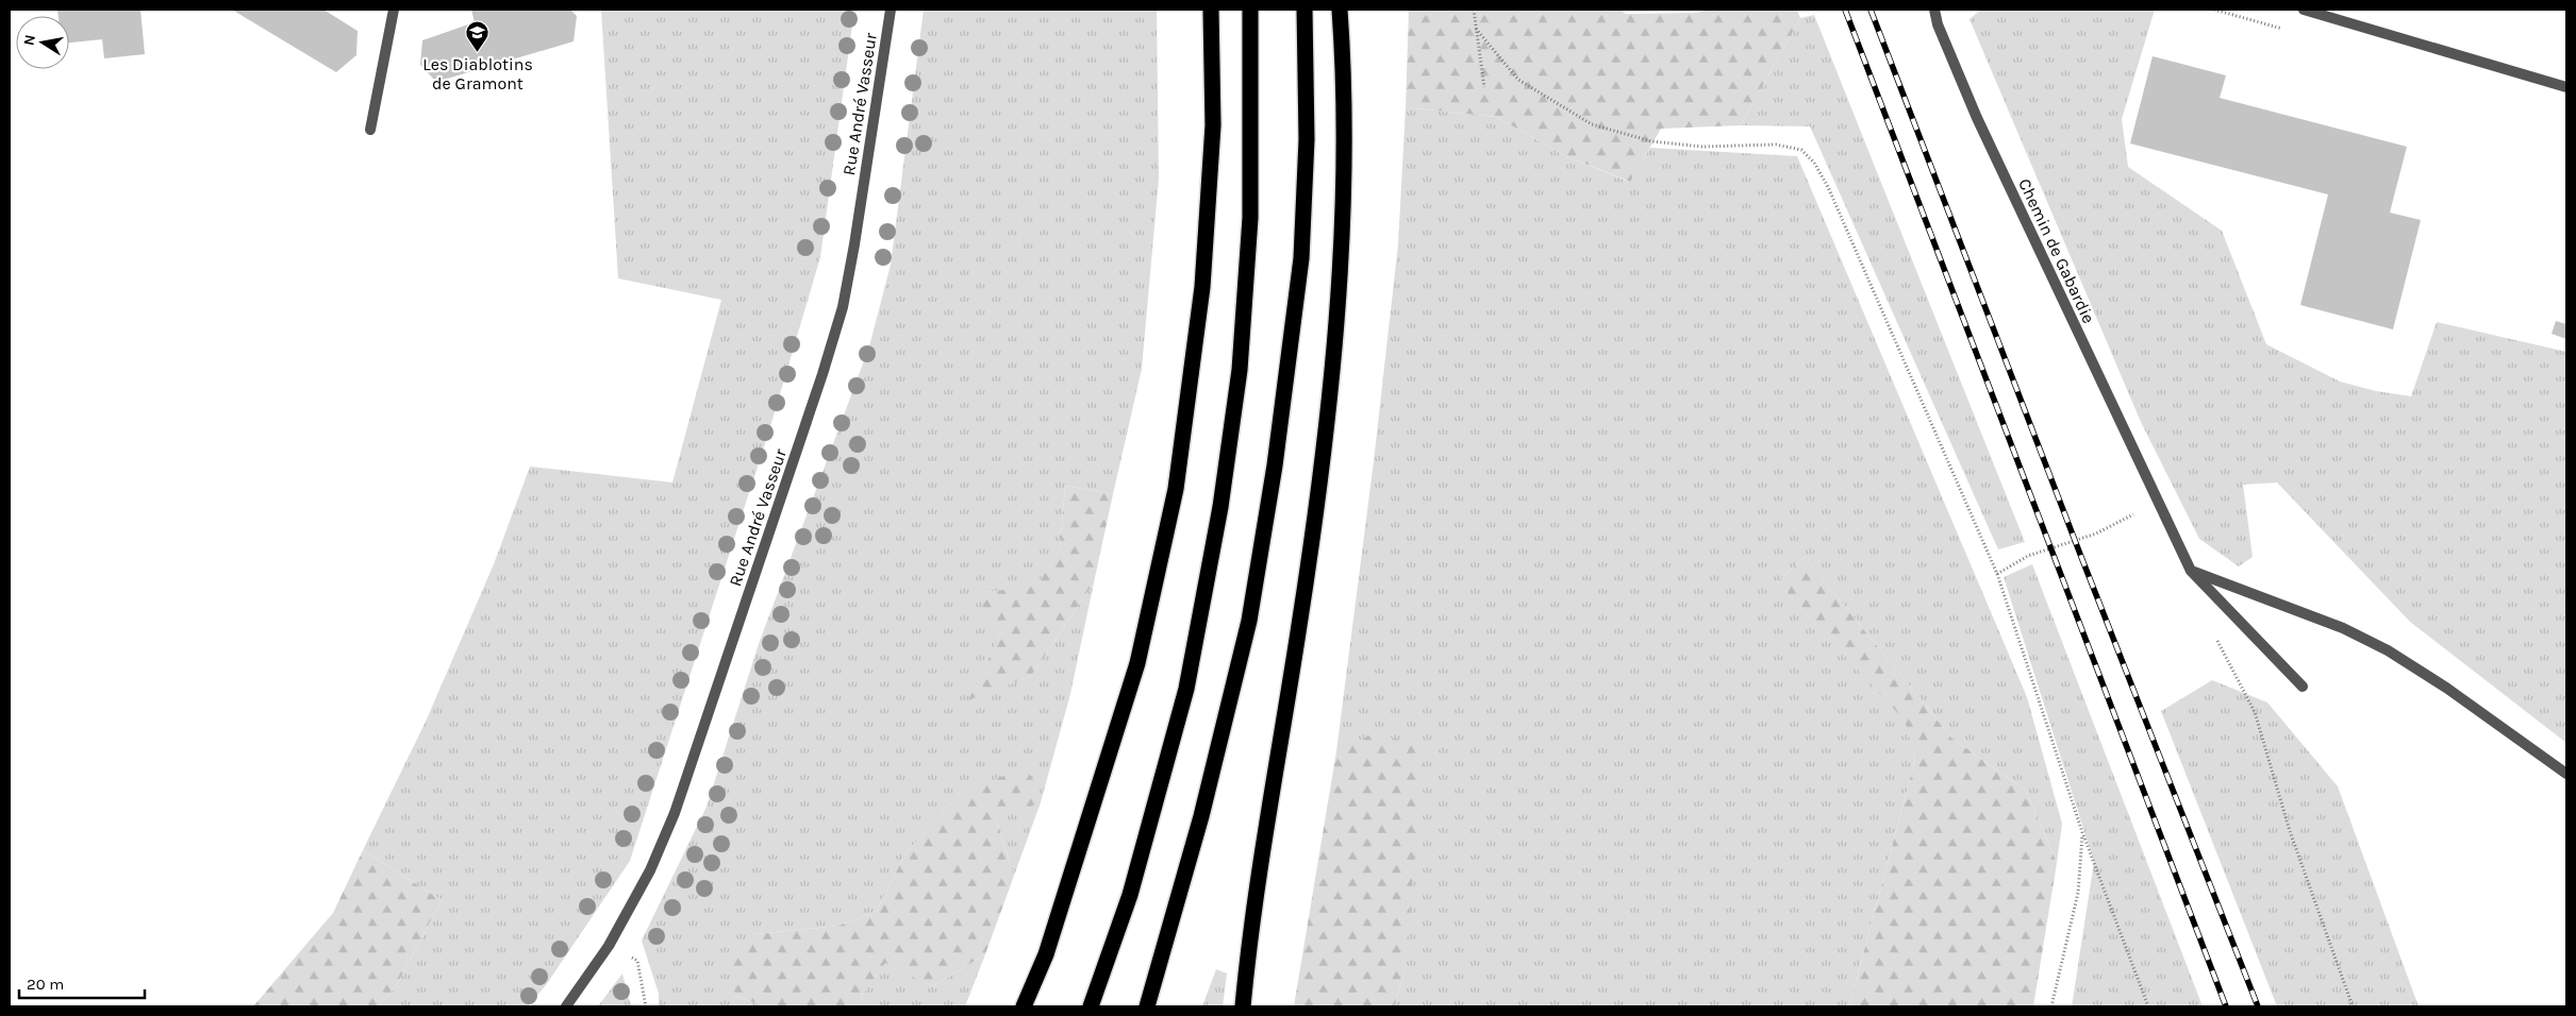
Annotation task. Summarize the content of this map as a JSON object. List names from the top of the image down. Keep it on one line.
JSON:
{"streets":{"street":["Rue André Vasseur","Chemin de Gabardie"]},"places":{"school or university":["Les Diablotins de Gramont"]},"scale_bar":"20 m","north":"left"}
